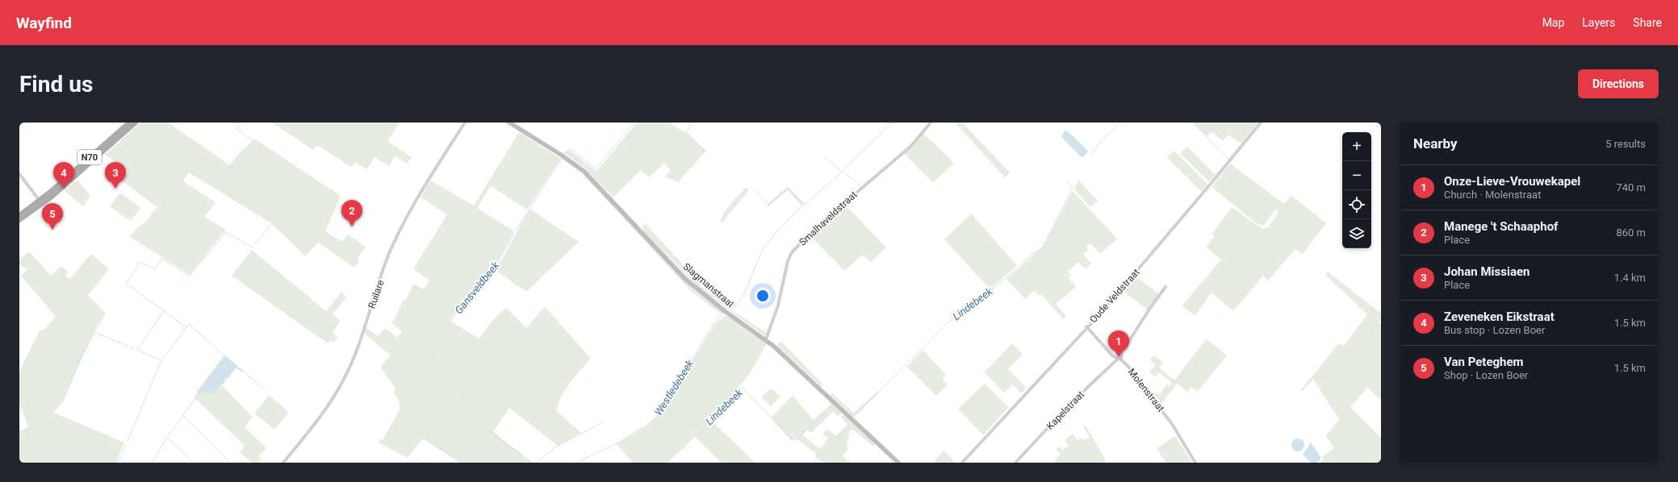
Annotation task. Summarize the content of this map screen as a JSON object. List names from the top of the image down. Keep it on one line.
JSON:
{"streets":{"main road":["N70","Slagmanstraat"],"street":["Smalhaveldstraat","Ruilare","Oude Veldstraat","Molenstraat","Kapelstraat"]},"crossings":[["Smalhaveldstraat","Slagmanstraat"],["Oude Veldstraat","Molenstraat"],["Molenstraat","Kapelstraat"]],"water":["Gansveldbeek","Lindebeek","Westledebeek"],"page":{"header":"Wayfind","nav":["Map","Layers","Share"],"buttons":"Directions","title":"Find us","heading":["Nearby","5 results"],"map_buttons":["+","−"],"pins":["3","4","2","5","1"],"list":[{"mark":"1","name":"Onze-Lieve-Vrouwekapel","note":"Church · Molenstraat","value":"740 m"},{"mark":"2","name":"Manege 't Schaaphof","note":"Place","value":"860 m"},{"mark":"3","name":"Johan Missiaen","note":"Place","value":"1.4 km"},{"mark":"4","name":"Zeveneken Eikstraat","note":"Bus stop · Lozen Boer","value":"1.5 km"},{"mark":"5","name":"Van Peteghem","note":"Shop · Lozen Boer","value":"1.5 km"}]}}
